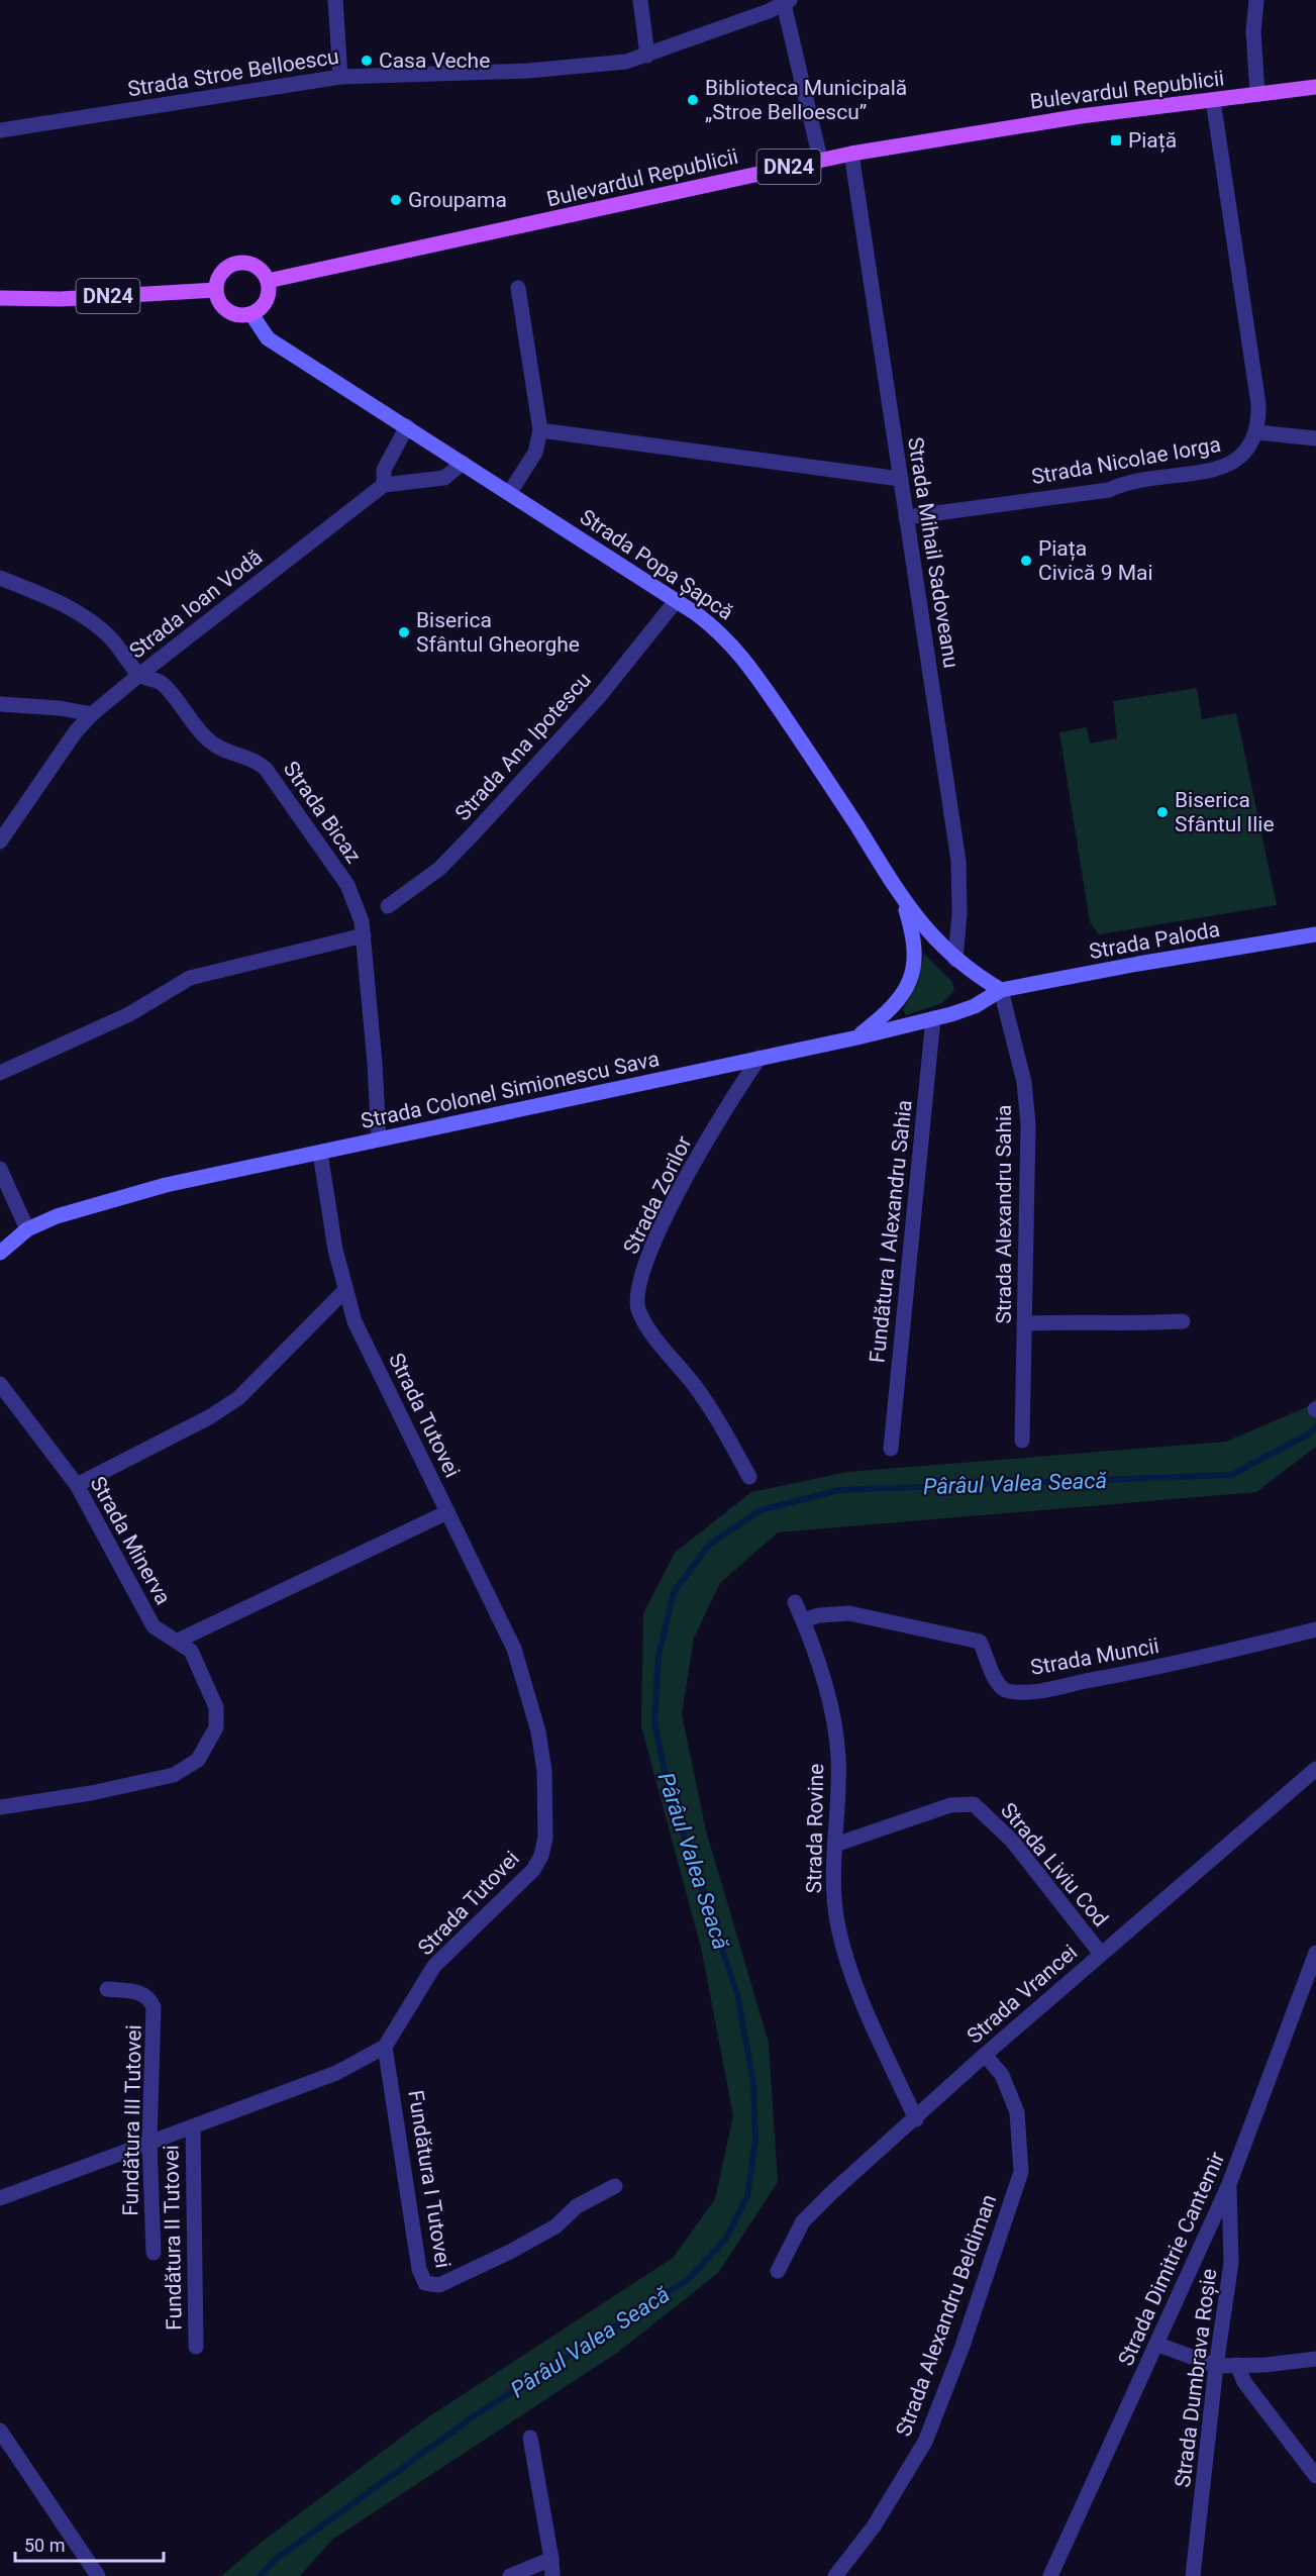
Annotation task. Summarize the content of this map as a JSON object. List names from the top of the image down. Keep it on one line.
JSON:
{"streets":{"main road":["Bulevardul Republicii","DN24","Strada Popa Șapcă","Strada Paloda","Strada Colonel Simionescu Sava"],"street":["Strada Stroe Belloescu","Strada Nicolae Iorga","Strada Mihail Sadoveanu","Strada Ioan Vodă","Strada Ana Ipotescu","Strada Bicaz","Strada Zorilor","Strada Alexandru Sahia","Fundătura I Alexandru Sahia","Strada Tutovei","Strada Minerva","Strada Muncii","Strada Rovine","Strada Liviu Cod","Strada Vrancei","Fundătura III Tutovei","Fundătura I Tutovei","Fundătura II Tutovei","Strada Dimitrie Cantemir","Strada Alexandru Beldiman","Strada Dumbrava Roșie"]},"crossings":[["Bulevardul Republicii","DN24"],["Bulevardul Republicii","Strada Mihail Sadoveanu"],["Bulevardul Republicii","Strada Popa Șapcă"],["DN24","Strada Popa Șapcă"],["Strada Nicolae Iorga","Strada Mihail Sadoveanu"],["Strada Mihail Sadoveanu","Strada Popa Șapcă"],["Strada Popa Șapcă","Strada Ana Ipotescu"],["Strada Popa Șapcă","Strada Paloda"],["Strada Popa Șapcă","Strada Colonel Simionescu Sava"],["Strada Popa Șapcă","Strada Alexandru Sahia"],["Strada Ioan Vodă","Strada Bicaz"],["Strada Bicaz","Strada Colonel Simionescu Sava"],["Strada Paloda","Strada Colonel Simionescu Sava"],["Strada Paloda","Strada Alexandru Sahia"],["Strada Colonel Simionescu Sava","Strada Zorilor"],["Strada Colonel Simionescu Sava","Strada Alexandru Sahia"],["Strada Colonel Simionescu Sava","Fundătura I Alexandru Sahia"],["Strada Colonel Simionescu Sava","Strada Tutovei"],["Strada Tutovei","Fundătura I Tutovei"],["Strada Muncii","Strada Rovine"],["Strada Rovine","Strada Liviu Cod"],["Strada Rovine","Strada Vrancei"],["Strada Liviu Cod","Strada Vrancei"],["Strada Vrancei","Strada Alexandru Beldiman"],["Strada Dimitrie Cantemir","Strada Dumbrava Roșie"]],"water":["Pârâul Valea Seacă"],"places":{"other":["Casa Veche","Biblioteca Municipală „Stroe Belloescu”","Groupama","Piața Civică 9 Mai","Biserica Sfântul Gheorghe","Biserica Sfântul Ilie"],"transit":["Piață"]},"scale_bar":"50 m"}
